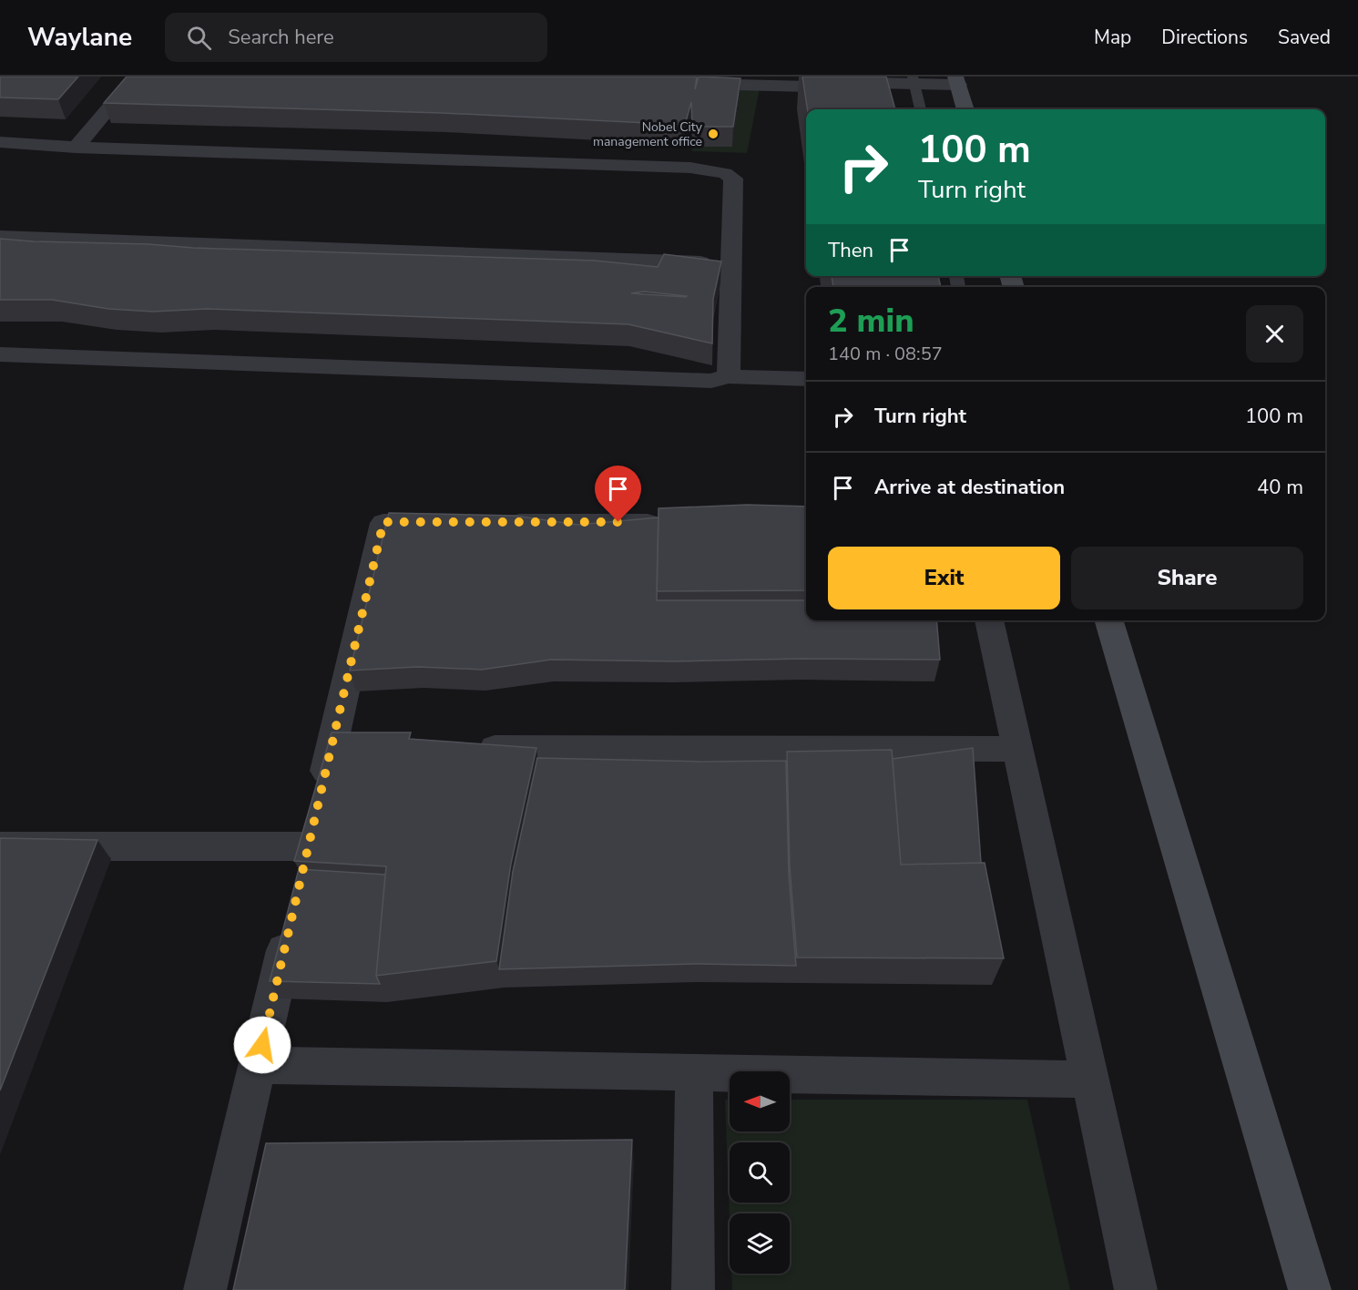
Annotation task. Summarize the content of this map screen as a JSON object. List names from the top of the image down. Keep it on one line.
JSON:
{"places":["Nobel City management office"],"north":"left","page":{"header":"Waylane","search":"Search here","nav":["Map","Directions","Saved"],"turn":["100 m","Turn right"],"then":"Then","heading":["2 min","140 m · 08:57"],"list":[{"name":"Turn right","value":"100 m"},{"name":"Arrive at destination","value":"40 m"}],"buttons":["Exit","Share"]}}
